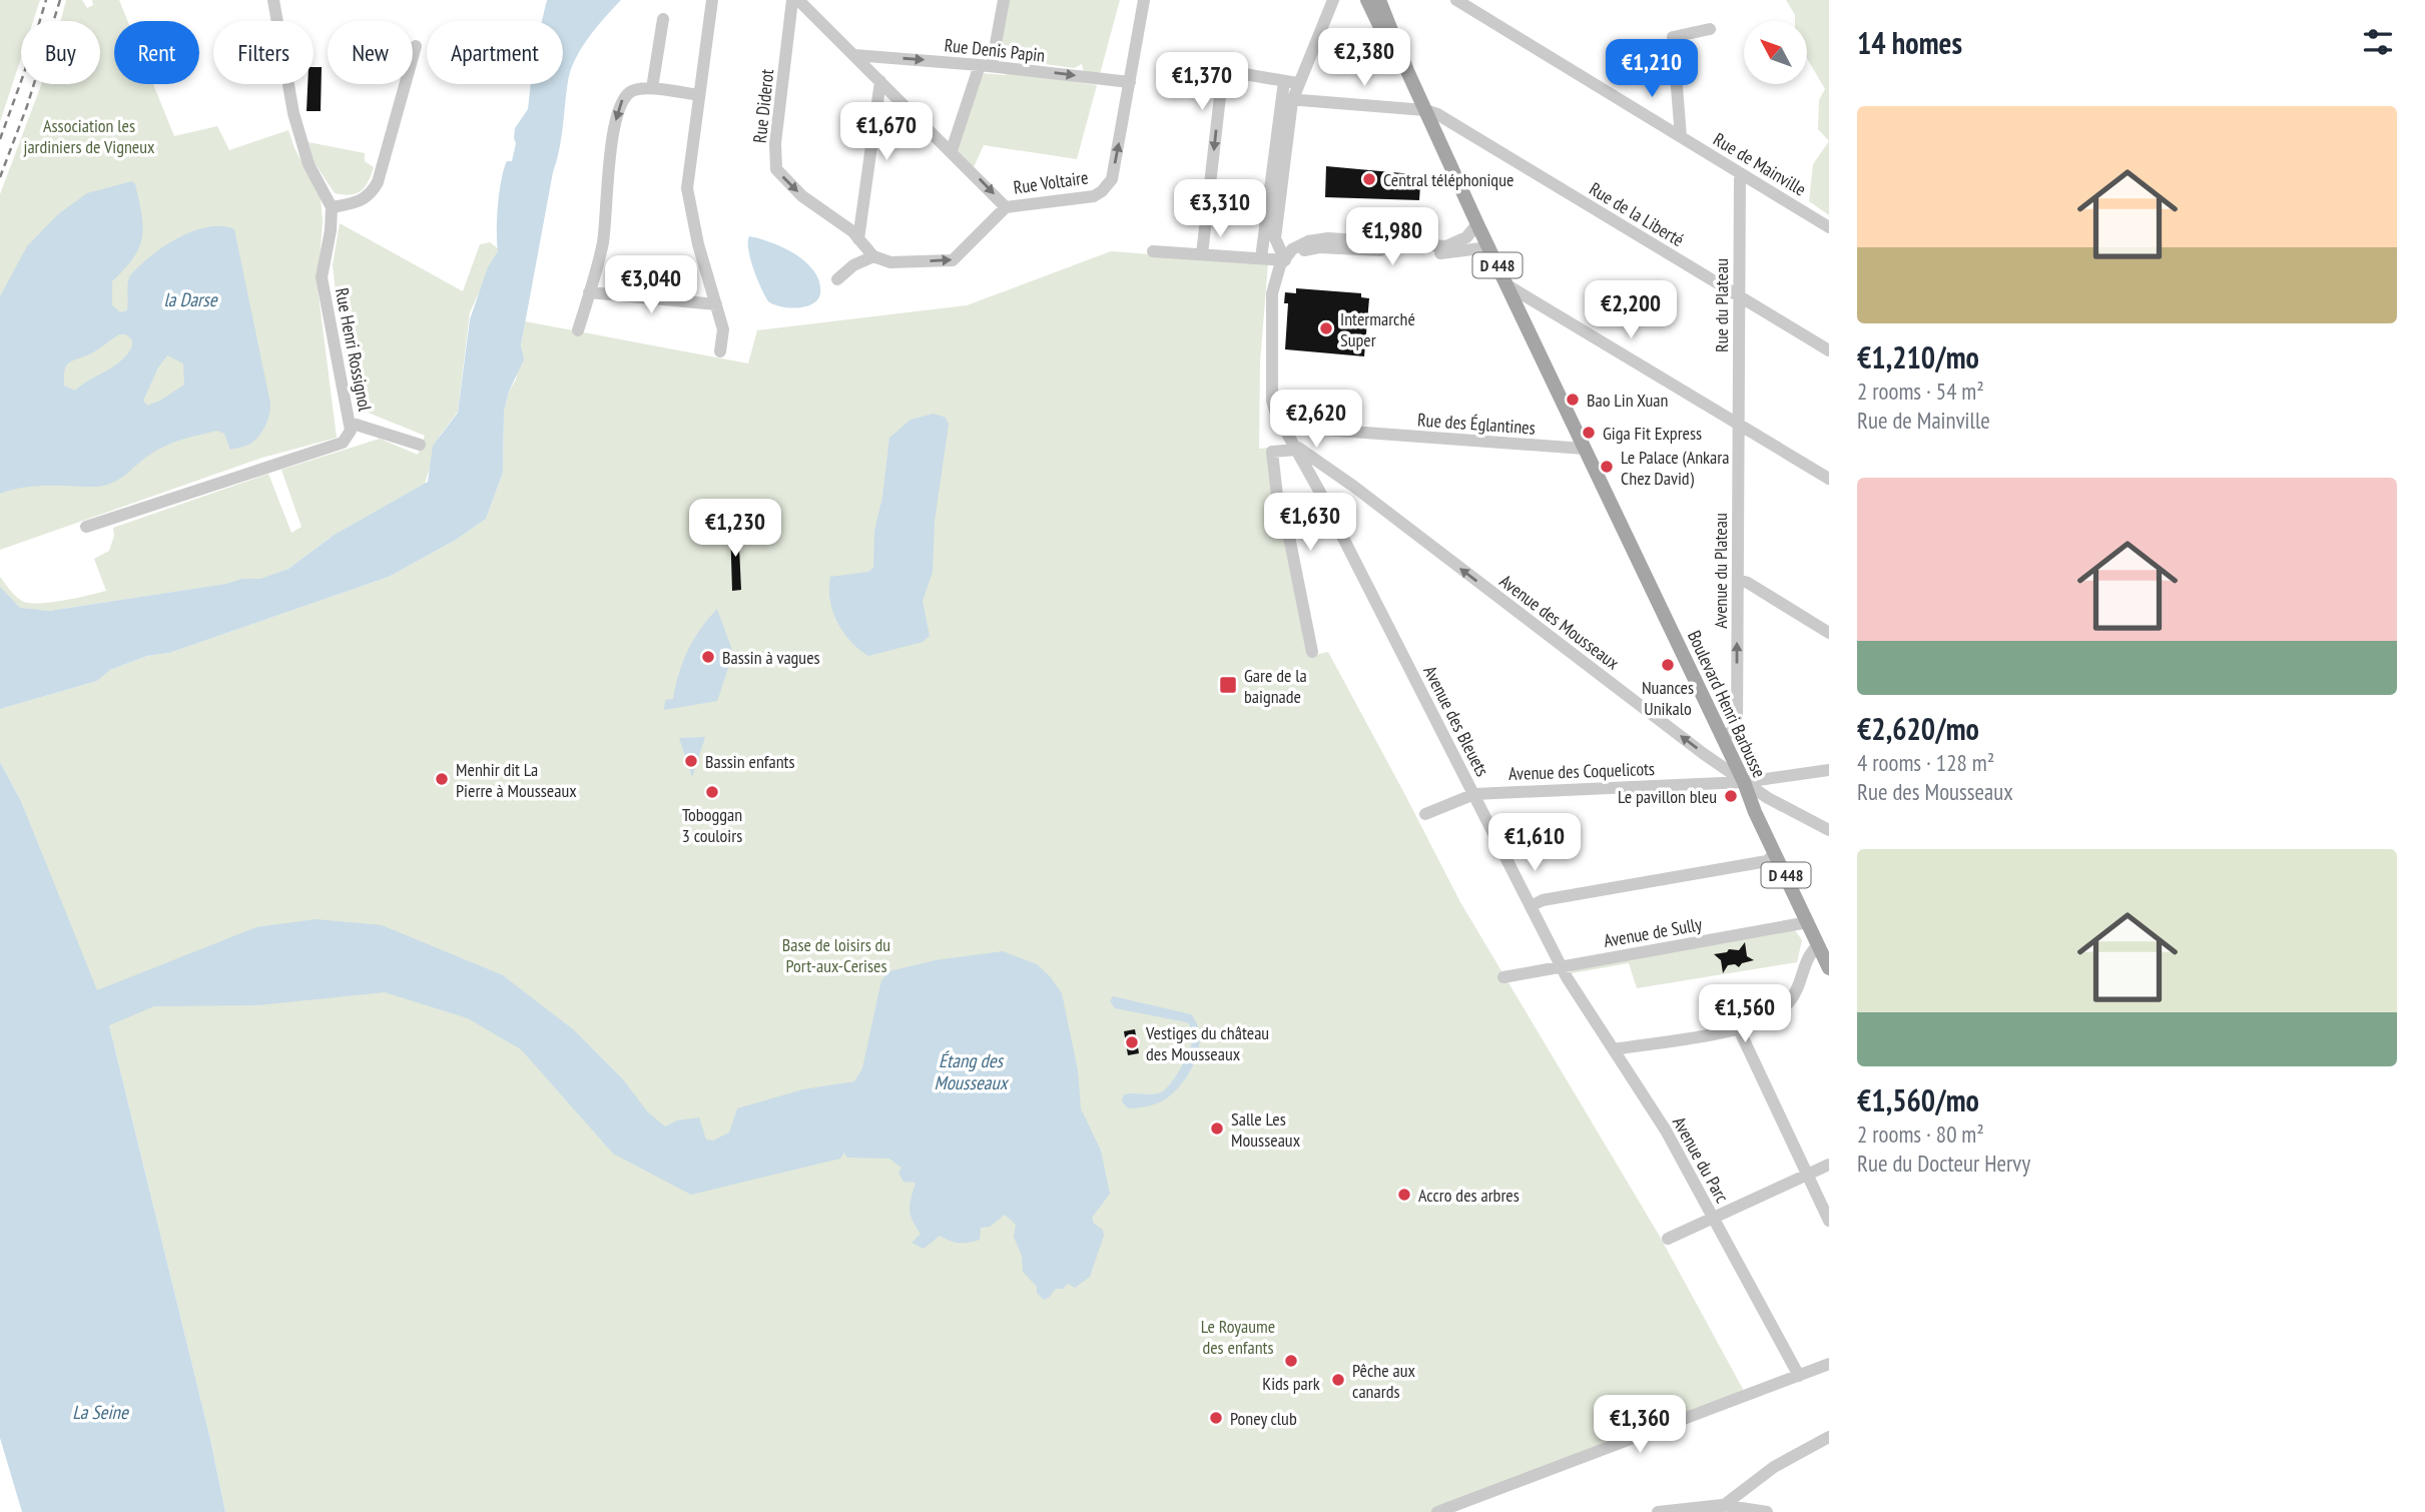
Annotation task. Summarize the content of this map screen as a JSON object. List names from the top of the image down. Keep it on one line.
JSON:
{"streets":{"main road":["D 448","Boulevard Henri Barbusse"],"street":["Rue Denis Papin","Rue Diderot","Rue de Mainville","Rue Voltaire","Rue de la Liberté","Rue du Plateau","Rue Henri Rossignol","Rue des Églantines","Avenue du Plateau","Avenue des Mousseaux","Avenue des Bleuets","Avenue des Coquelicots","Avenue de Sully","Avenue du Parc"]},"crossings":[["Rue Denis Papin","Rue Voltaire"],["Rue Diderot","Rue Voltaire"],["Rue de Mainville","Rue du Plateau"],["Rue de la Liberté","D 448"],["Rue de la Liberté","Rue du Plateau"],["D 448","Rue des Églantines"],["D 448","Boulevard Henri Barbusse"],["Rue du Plateau","Avenue du Plateau"],["Rue des Églantines","Boulevard Henri Barbusse"],["Rue des Églantines","Avenue des Bleuets"],["Avenue du Plateau","Boulevard Henri Barbusse"],["Avenue des Mousseaux","Boulevard Henri Barbusse"],["Avenue des Mousseaux","Avenue des Bleuets"],["Avenue des Mousseaux","Avenue des Coquelicots"],["Boulevard Henri Barbusse","Avenue des Coquelicots"],["Boulevard Henri Barbusse","Avenue de Sully"],["Avenue des Bleuets","Avenue des Coquelicots"],["Avenue des Bleuets","Avenue de Sully"],["Avenue des Bleuets","Avenue du Parc"],["Avenue de Sully","Avenue du Parc"]],"one_way":["Rue Denis Papin","Rue Voltaire","Avenue du Plateau","Avenue des Mousseaux"],"water":["la Darse","Étang des Mousseaux","La Seine"],"parks":["Association les jardiniers de Vigneux","Base de loisirs du Port-aux-Cerises","Le Royaume des enfants"],"places":{"other":["Central téléphonique","Intermarché Super","Bao Lin Xuan","Giga Fit Express","Le Palace (Ankara Chez David)","Bassin à vagues","Nuances Unikalo","Bassin enfants","Menhir dit La Pierre à Mousseaux","Toboggan 3 couloirs","Le pavillon bleu","Vestiges du château des Mousseaux","Salle Les Mousseaux","Accro des arbres","Kids park","Pêche aux canards","Poney club"],"transit":["Gare de la baignade"]},"north":"top left","page":{"heading":"14 homes","chip":["Buy","Rent","Filters","New","Apartment"],"price":["€2,380","€1,210","€1,370","€1,670","€3,310","€1,980","€3,040","€2,200","€2,620","€1,630","€1,230","€1,610","€1,560","€1,360"],"list":[{"name":"€1,210/mo","note":"2 rooms · 54 m² · Rue de Mainville"},{"name":"€2,620/mo","note":"4 rooms · 128 m² · Rue des Mousseaux"},{"name":"€1,560/mo","note":"2 rooms · 80 m² · Rue du Docteur Hervy"}]}}
